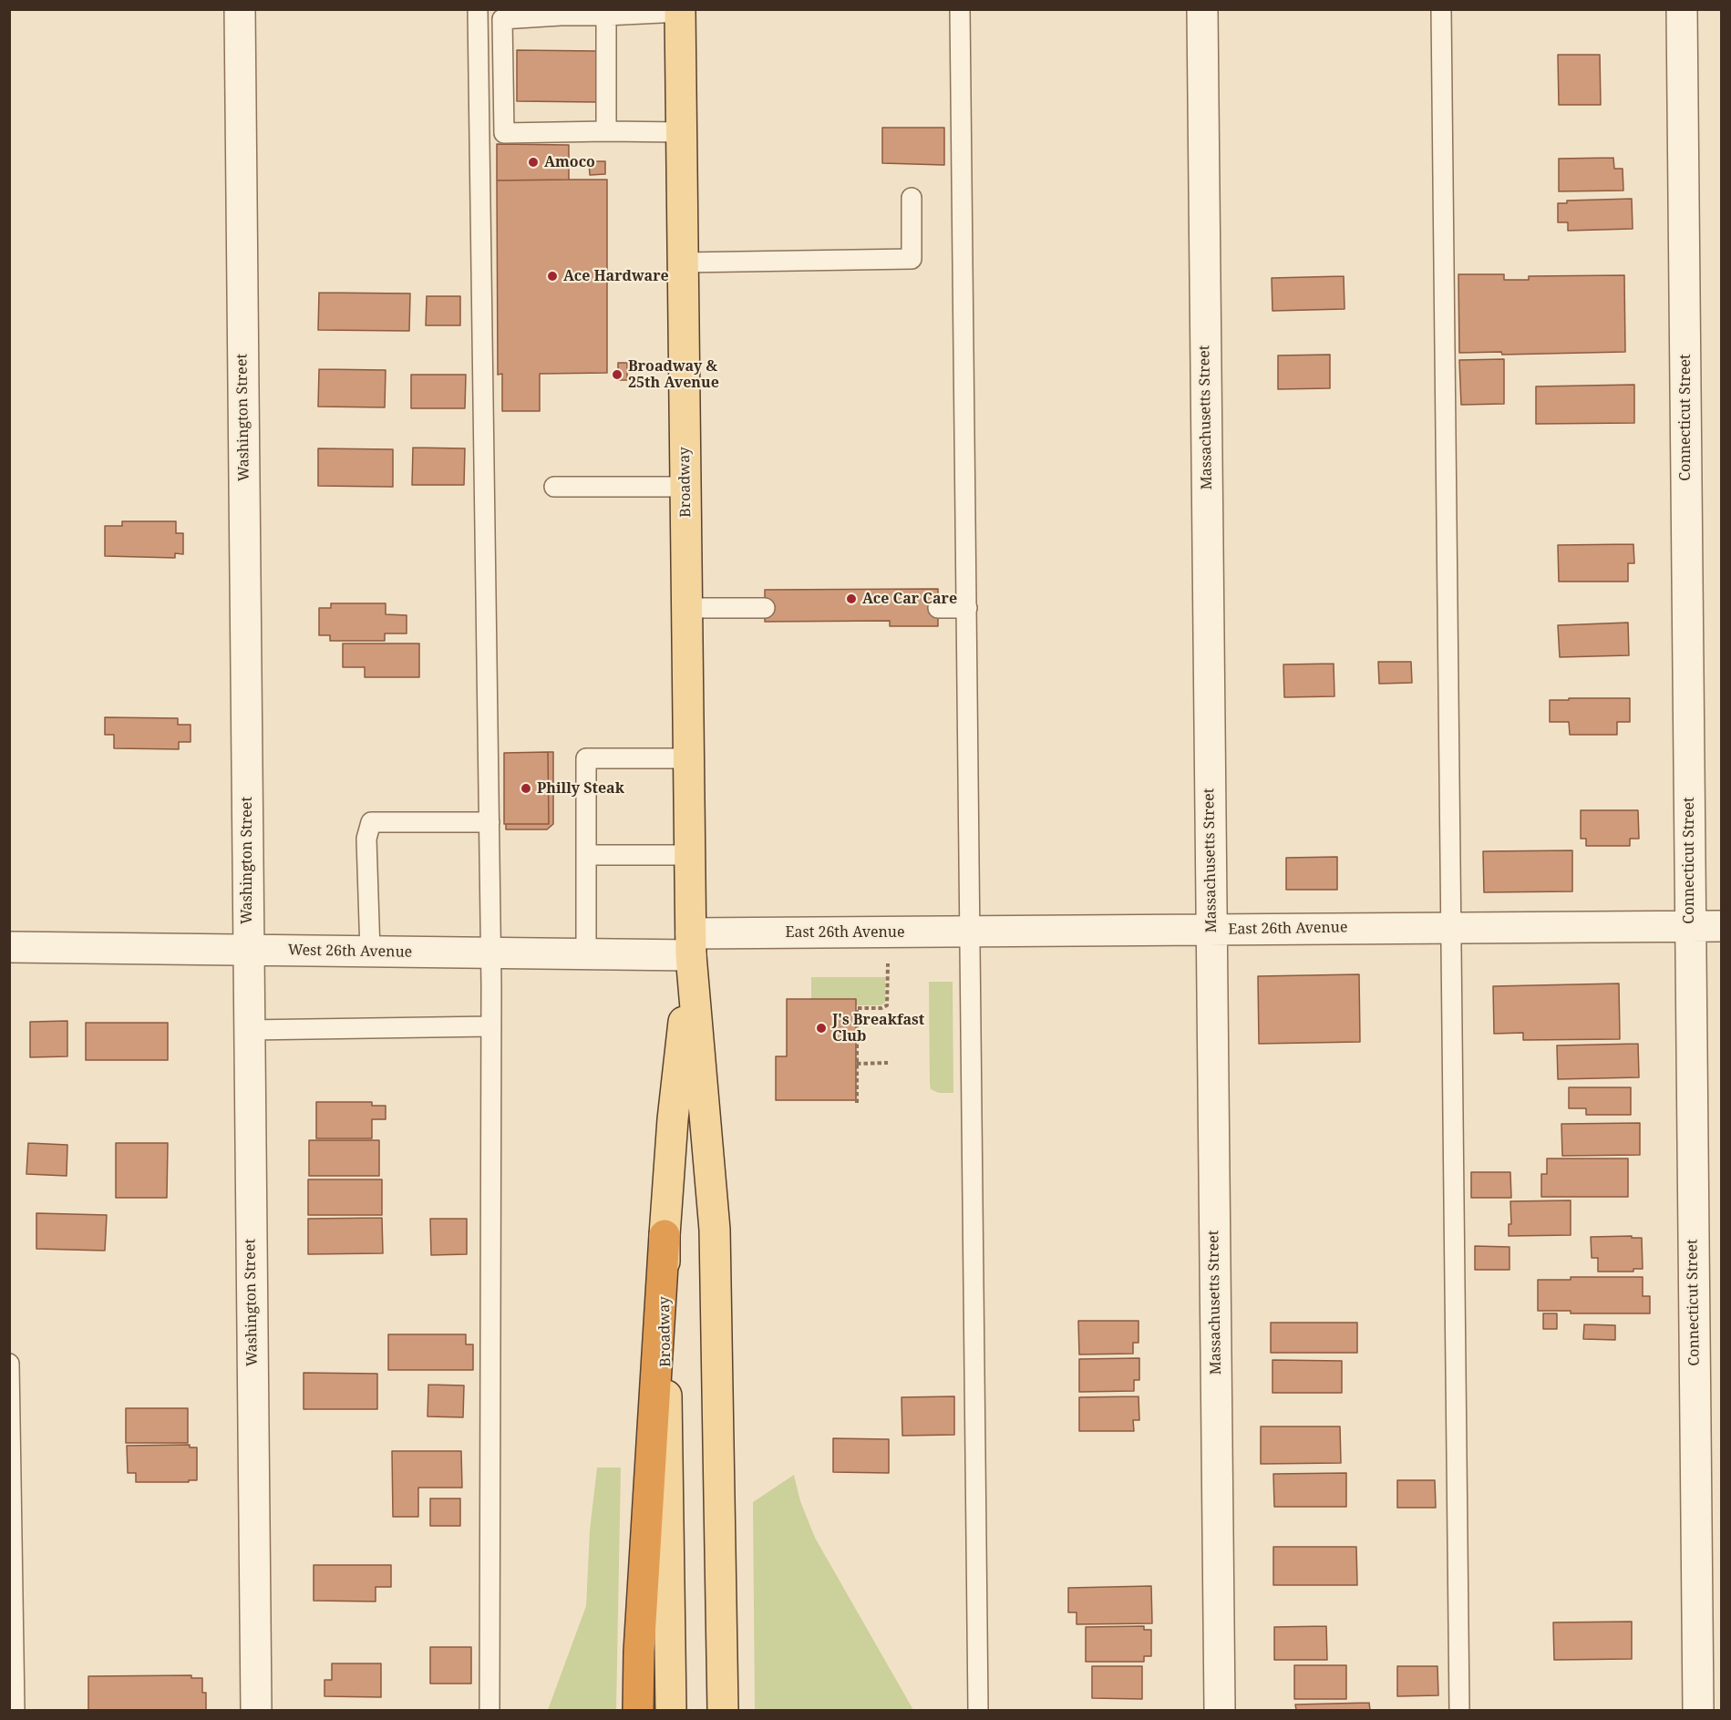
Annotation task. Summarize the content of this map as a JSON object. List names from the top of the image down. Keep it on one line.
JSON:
{"streets":{"main road":["Broadway"],"street":["Washington Street","Massachusetts Street","Connecticut Street","East 26th Avenue","West 26th Avenue"]},"crossings":[["Washington Street","West 26th Avenue"],["Massachusetts Street","East 26th Avenue"],["Connecticut Street","East 26th Avenue"],["Broadway","East 26th Avenue"],["Broadway","West 26th Avenue"],["East 26th Avenue","West 26th Avenue"]],"places":["Amoco","Ace Hardware","Broadway & 25th Avenue","Ace Car Care","Philly Steak","J's Breakfast Club"]}
